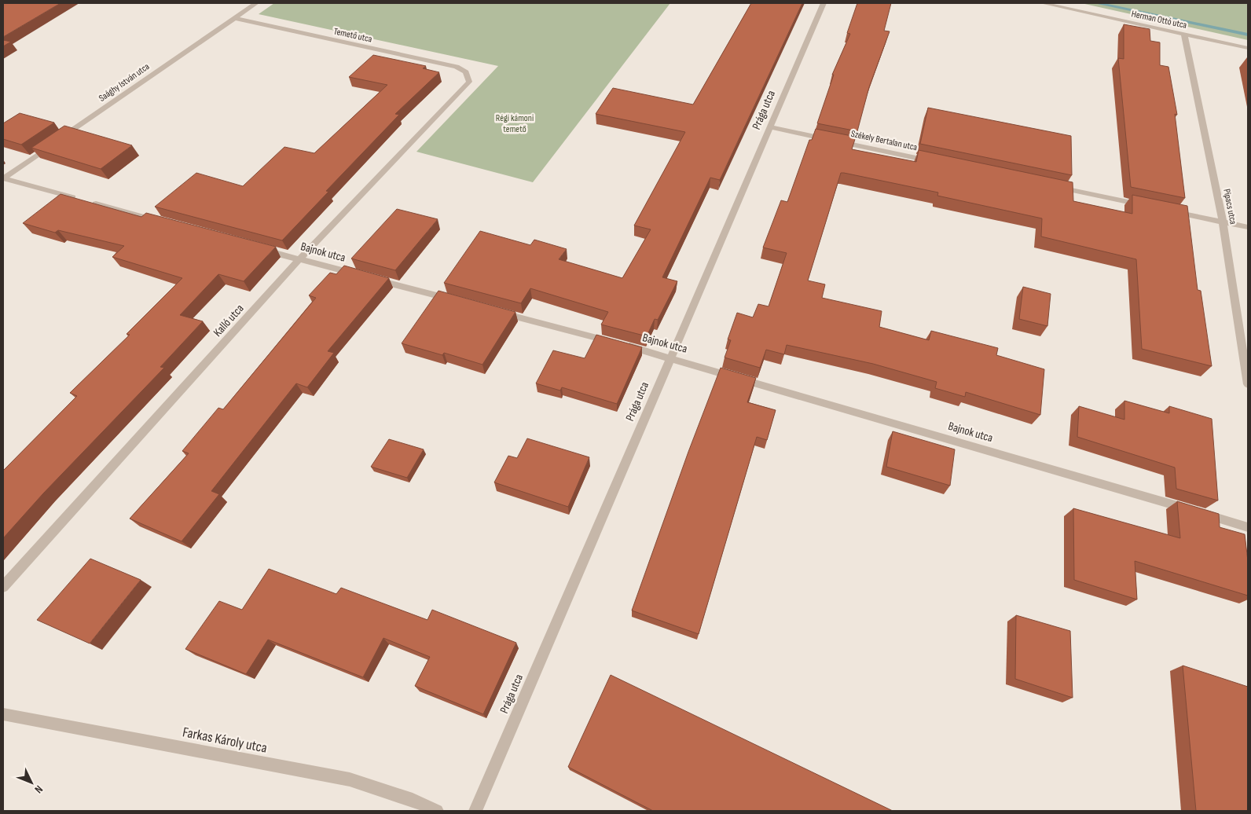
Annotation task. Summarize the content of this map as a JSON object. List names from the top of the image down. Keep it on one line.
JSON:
{"streets":{"street":["Herman Ottó utca","Temető utca","Saághy István utca","Prága utca","Székely Bertalan utca","Pipacs utca","Bajnok utca","Kalló utca","Farkas Károly utca"]},"crossings":[["Herman Ottó utca","Pipacs utca"],["Temető utca","Saághy István utca"],["Temető utca","Kalló utca"],["Prága utca","Székely Bertalan utca"],["Prága utca","Bajnok utca"],["Bajnok utca","Kalló utca"]],"parks":["Régi kámoni temető"],"north":"bottom right"}
